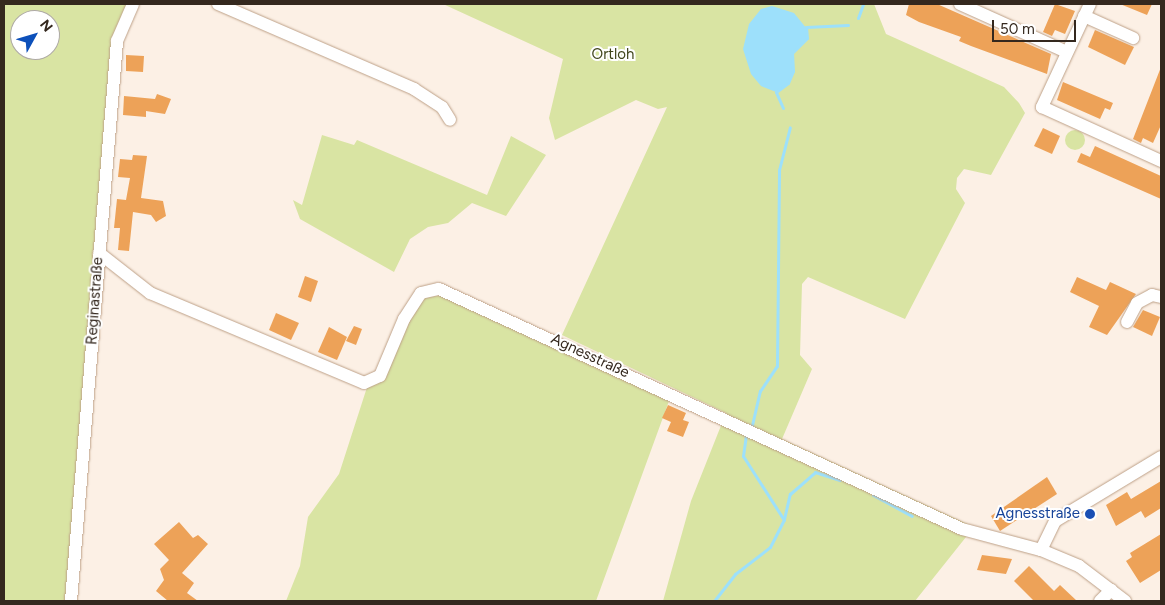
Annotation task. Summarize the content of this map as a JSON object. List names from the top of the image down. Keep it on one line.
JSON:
{"streets":{"street":["Reginastraße","Agnesstraße"]},"crossings":[["Reginastraße","Agnesstraße"]],"parks":["Ortloh"],"places":["Agnesstraße"],"scale_bar":"50 m","north":"top right"}
